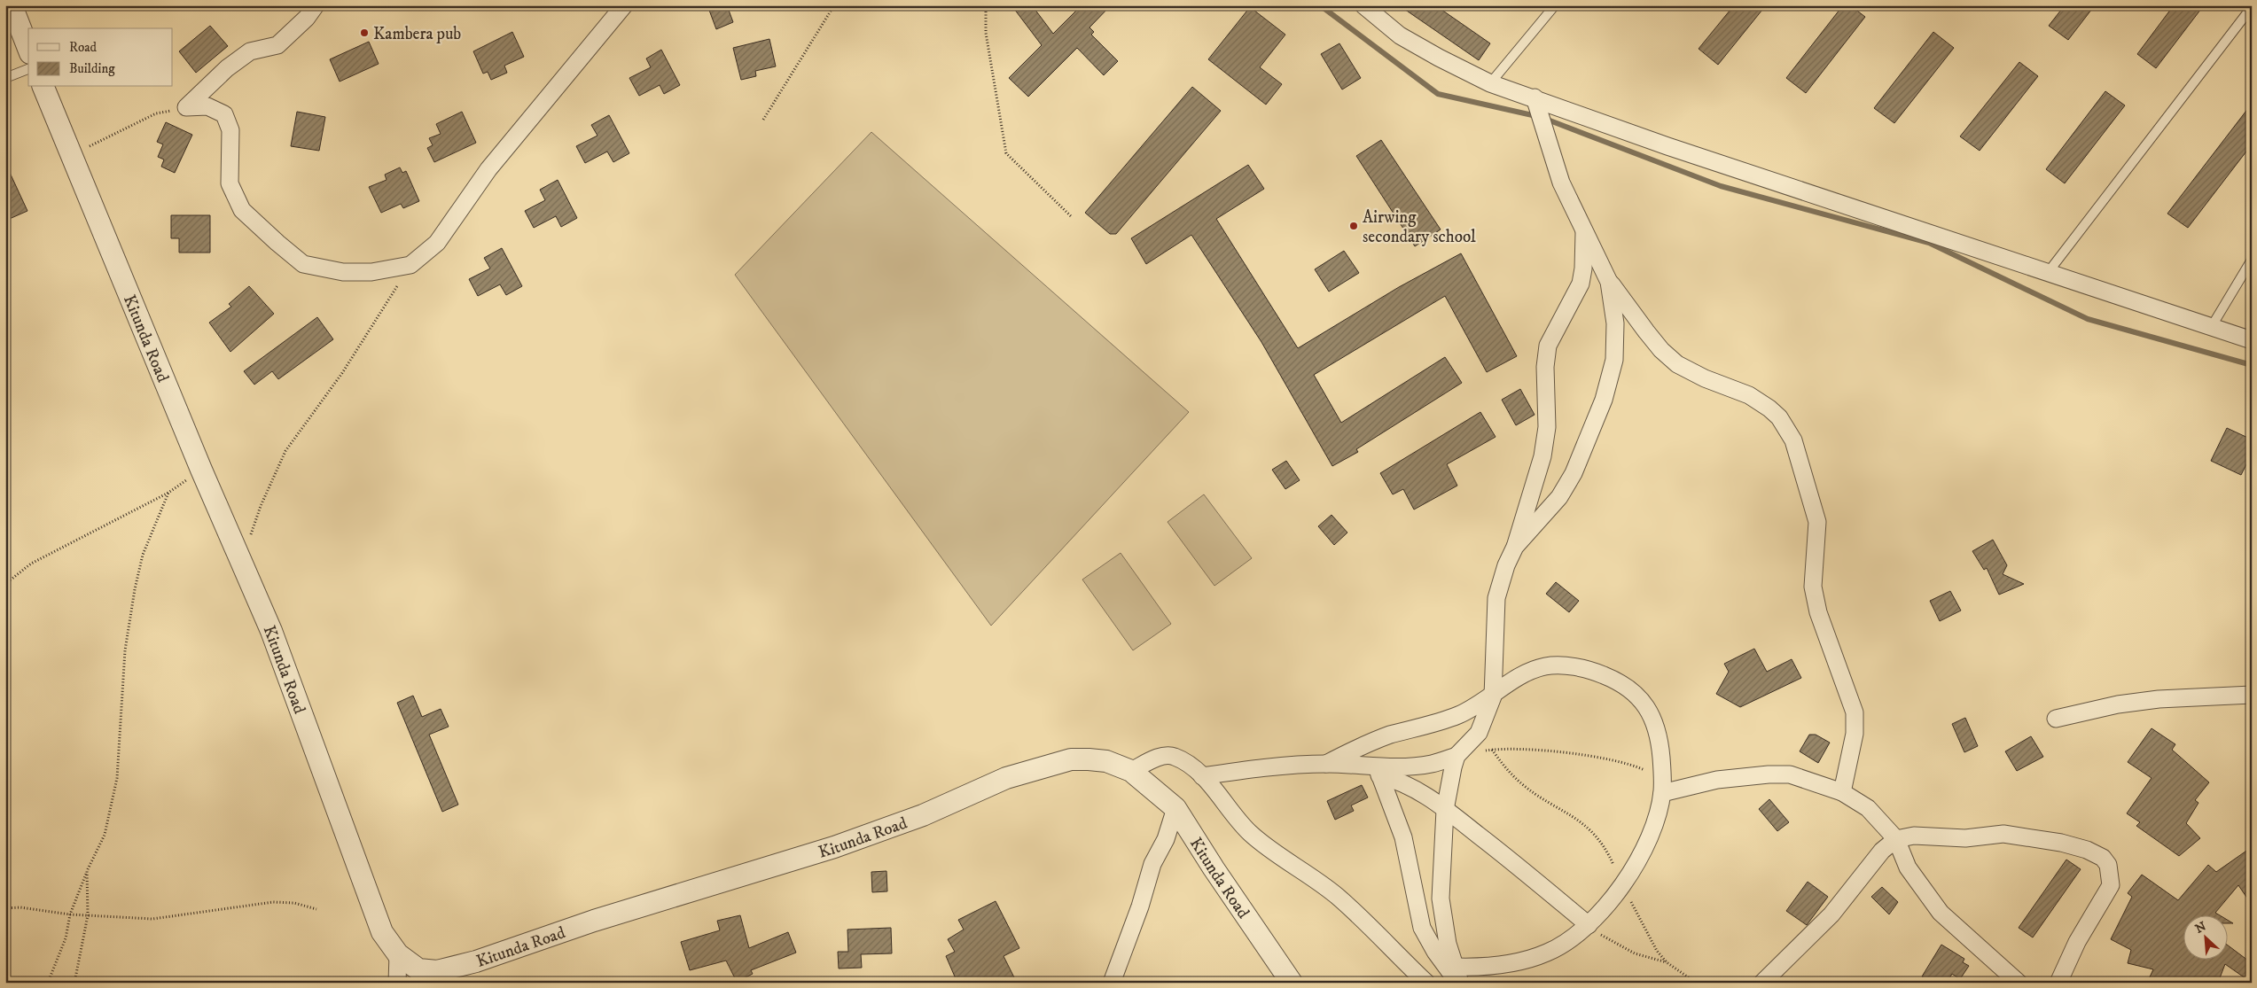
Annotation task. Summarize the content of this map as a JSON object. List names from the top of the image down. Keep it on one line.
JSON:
{"streets":{"street":["Kitunda Road"]},"places":["Kambera pub","Airwing secondary school"],"legend":["Road","Building"],"north":"top left"}
